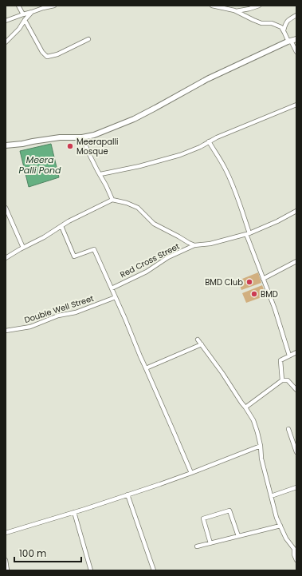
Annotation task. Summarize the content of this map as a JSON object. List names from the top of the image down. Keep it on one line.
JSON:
{"streets":{"street":["Red Cross Street","Double Well Street"]},"water":["Meera Palli Pond"],"places":["Meerapalli Mosque","BMD Club","BMD"],"scale_bar":"100 m"}
